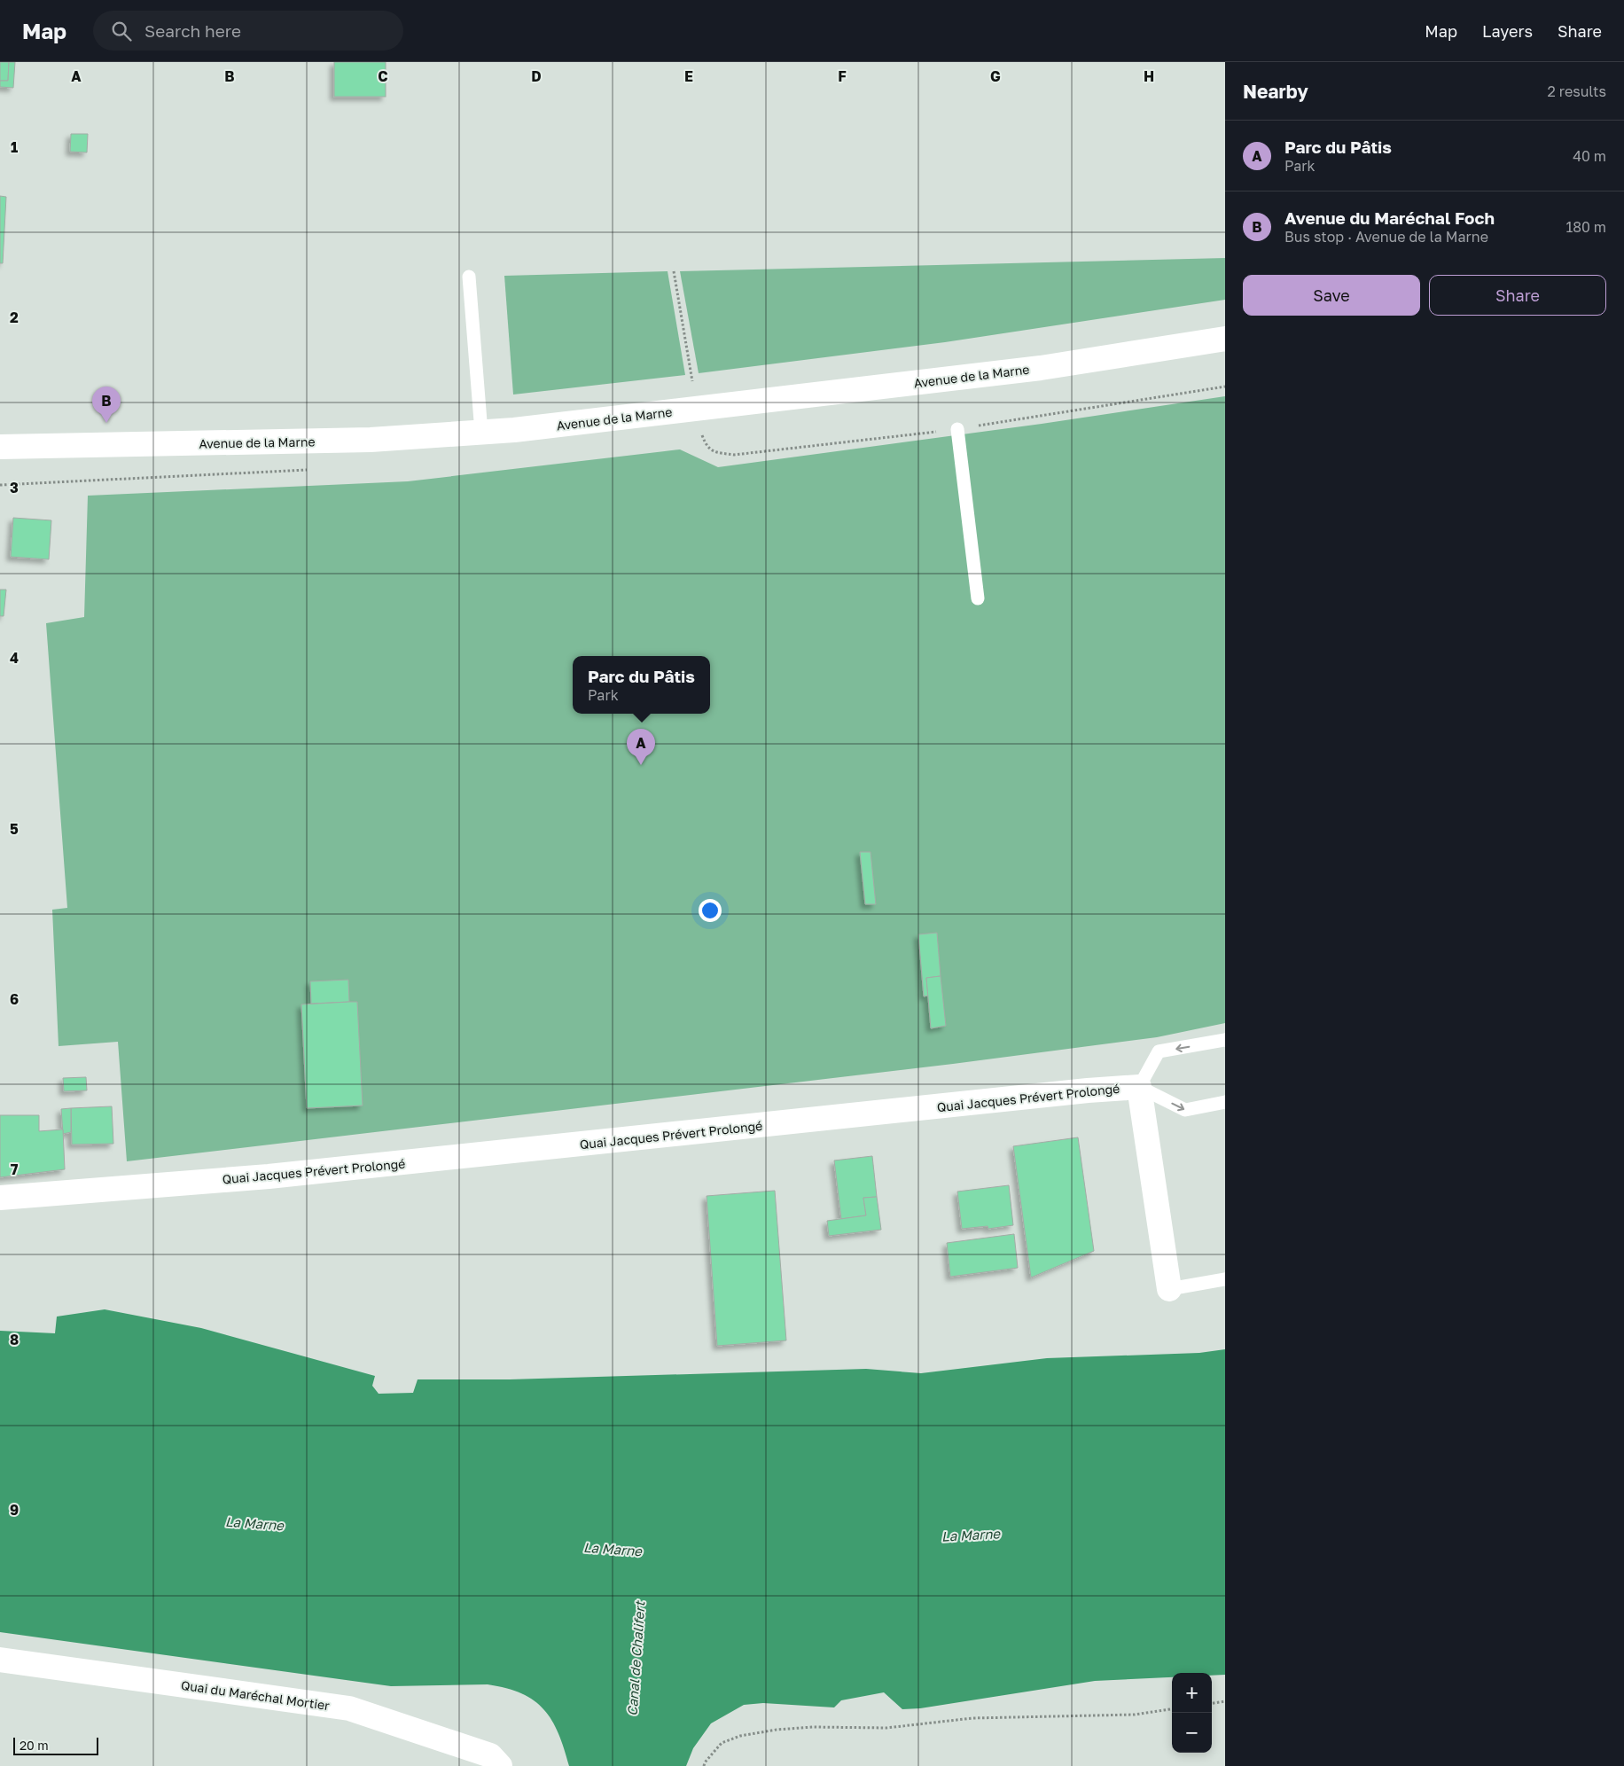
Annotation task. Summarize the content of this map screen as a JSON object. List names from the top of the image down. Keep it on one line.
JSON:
{"streets":{"street":["Avenue de la Marne","Quai Jacques Prévert Prolongé","Quai du Maréchal Mortier"]},"water":["La Marne","Canal de Chalifert"],"scale_bar":"20 m","page":{"header":"Map","search":"Search here","nav":["Map","Layers","Share"],"heading":["Nearby","2 results"],"list":[{"mark":"A","name":"Parc du Pâtis","note":"Park","value":"40 m"},{"mark":"B","name":"Avenue du Maréchal Foch","note":"Bus stop · Avenue de la Marne","value":"180 m"}],"buttons":["Save","Share"],"pins":["B","A"],"popup":["Parc du Pâtis","Park"],"map_buttons":["+","−"],"scale":"20 m"},"grid":{"columns":["A","B","C","D","E","F","G","H"],"rows":["1","2","3","4","5","6","7","8","9"]}}
